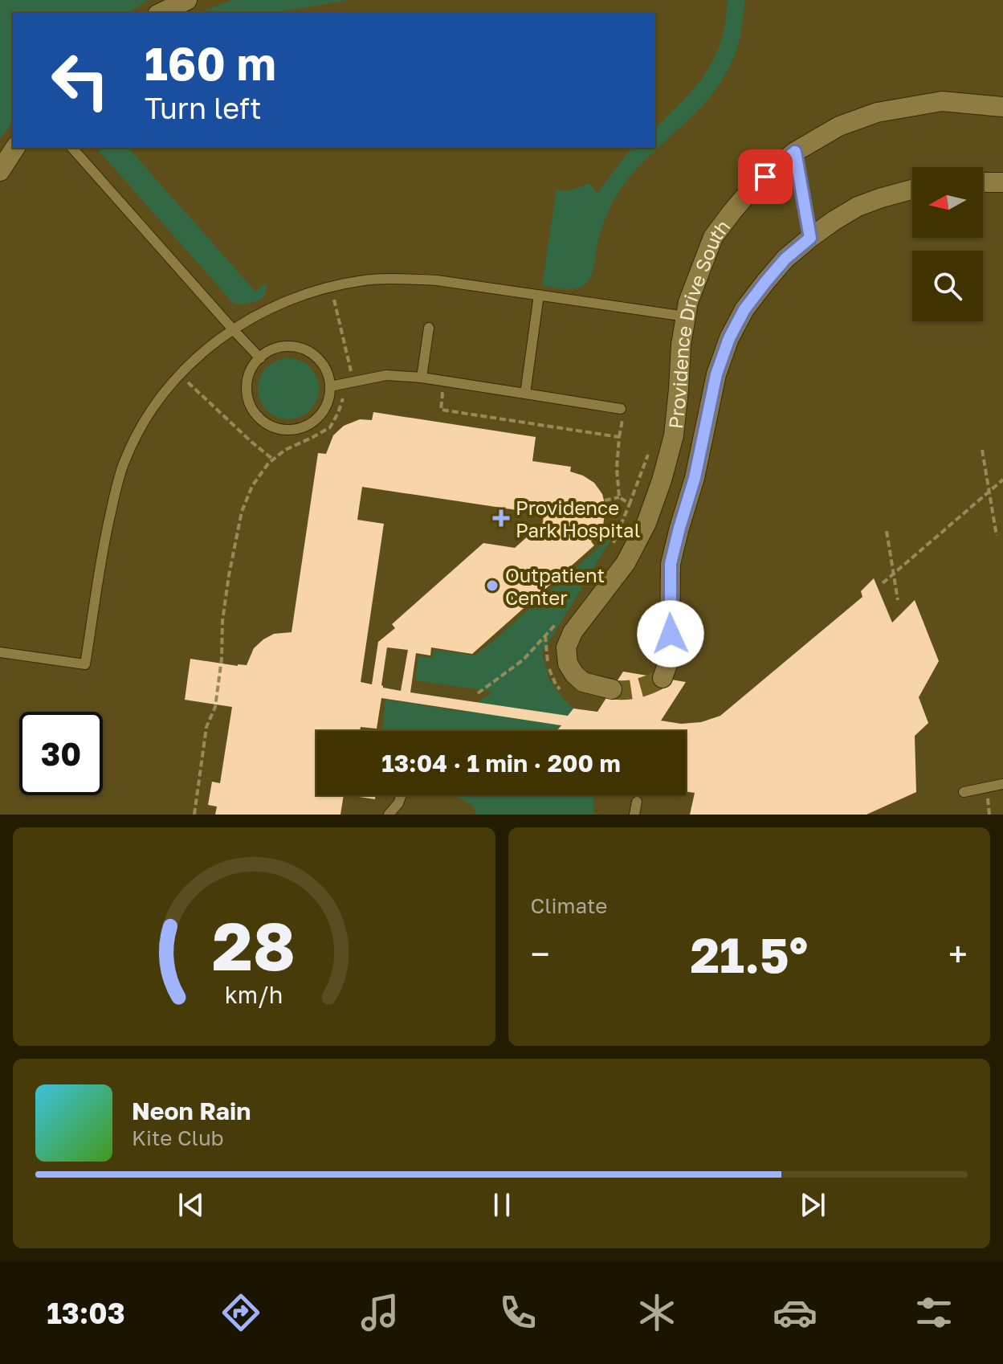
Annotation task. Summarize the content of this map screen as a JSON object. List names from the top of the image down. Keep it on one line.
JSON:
{"streets":{"street":["Providence Drive South"]},"places":{"health":["Providence Park Hospital"],"other":["Outpatient Center"]},"north":"left","page":{"turn":["160 m","Turn left"],"limit":"30","trip":"13:04 · 1 min · 200 m","tile":"Climate","heat":["−","21.5°","+"],"song":["Neon Rain","Kite Club"],"tabs":"13:03","gauge":["28","km/h"]}}
